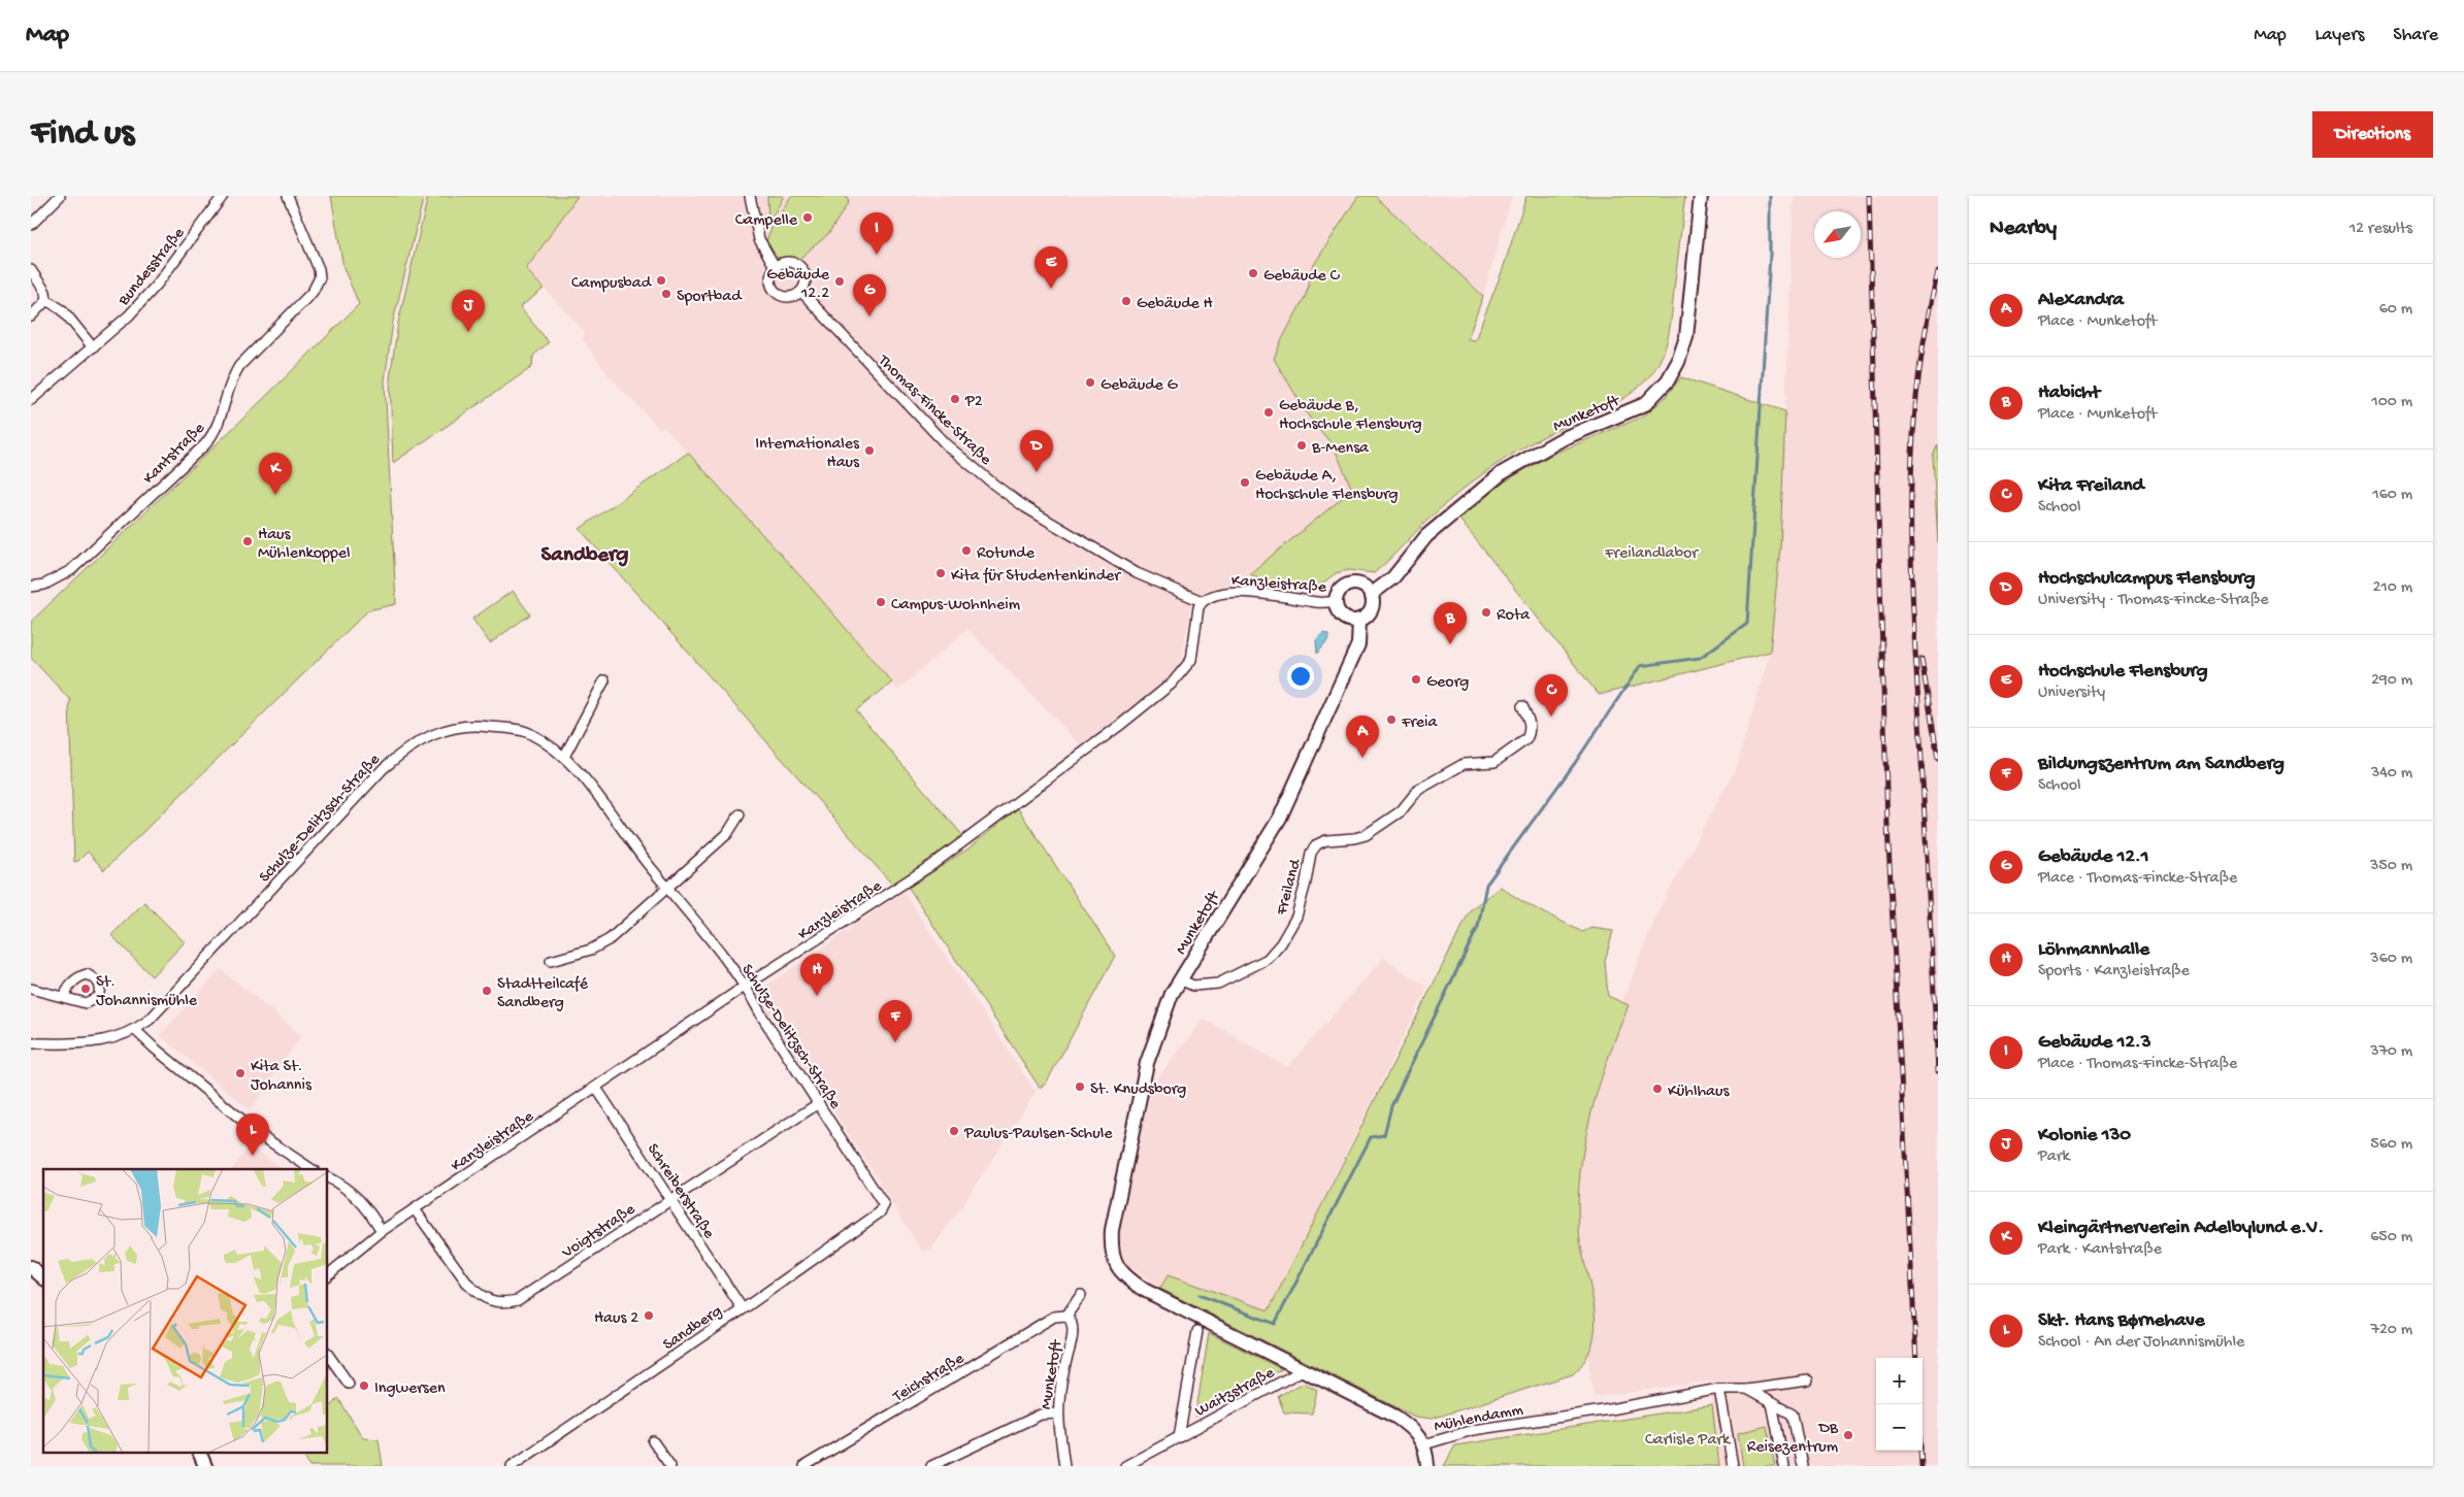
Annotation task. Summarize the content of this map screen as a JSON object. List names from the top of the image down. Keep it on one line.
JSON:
{"streets":{"street":["Bundesstraße","Thomas-Fincke-Straße","Munketoft","Kantstraße","Kanzleistraße","Schulze-Delitzsch-Straße","Freiland","Schreiberstraße","Voigtstraße","Sandberg","Teichstraße","Waitzstraße","Mühlendamm"]},"crossings":[["Thomas-Fincke-Straße","Kanzleistraße"],["Munketoft","Kanzleistraße"],["Munketoft","Freiland"],["Munketoft","Teichstraße"],["Munketoft","Mühlendamm"],["Kanzleistraße","Schulze-Delitzsch-Straße"],["Kanzleistraße","Schreiberstraße"],["Kanzleistraße","Voigtstraße"],["Schulze-Delitzsch-Straße","Voigtstraße"],["Schulze-Delitzsch-Straße","Sandberg"],["Schreiberstraße","Voigtstraße"],["Schreiberstraße","Sandberg"],["Waitzstraße","Mühlendamm"]],"districts":["Sandberg"],"parks":["Freilandlabor","Carlisle Park"],"places":["Campelle","Gebäude C","Campusbad","Gebäude 12.2","Sportbad","Gebäude H","Gebäude G","P2","Gebäude B, Hochschule Flensburg","B-Mensa","Internationales Haus","Gebäude A, Hochschule Flensburg","Haus Mühlenkoppel","Rotunde","Kita für Studentenkinder","Campus-Wohnheim","Rota","Georg","Freia","St. Johannismühle","Stadtteilcafé Sandberg","Kita St. Johannis","St. Knudsborg","Kühlhaus","Paulus-Paulsen-Schule","Haus 2","Ingwersen","DB Reisezentrum"],"north":"bottom left","page":{"header":"Map","nav":["Map","Layers","Share"],"buttons":"Directions","title":"Find us","heading":["Nearby","12 results"],"pins":["I","E","G","J","D","K","B","C","A","H","F","L"],"list":[{"mark":"A","name":"Alexandra","note":"Place · Munketoft","value":"60 m"},{"mark":"B","name":"Habicht","note":"Place · Munketoft","value":"100 m"},{"mark":"C","name":"Kita Freiland","note":"School","value":"160 m"},{"mark":"D","name":"Hochschulcampus Flensburg","note":"University · Thomas-Fincke-Straße","value":"210 m"},{"mark":"E","name":"Hochschule Flensburg","note":"University","value":"290 m"},{"mark":"F","name":"Bildungszentrum am Sandberg","note":"School","value":"340 m"},{"mark":"G","name":"Gebäude 12.1","note":"Place · Thomas-Fincke-Straße","value":"350 m"},{"mark":"H","name":"Löhmannhalle","note":"Sports · Kanzleistraße","value":"360 m"},{"mark":"I","name":"Gebäude 12.3","note":"Place · Thomas-Fincke-Straße","value":"370 m"},{"mark":"J","name":"Kolonie 130","note":"Park","value":"560 m"},{"mark":"K","name":"Kleingärtnerverein Adelbylund e.V.","note":"Park · Kantstraße","value":"650 m"},{"mark":"L","name":"Skt. Hans Børnehave","note":"School · An der Johannismühle","value":"720 m"}],"map_buttons":["+","−"]}}
